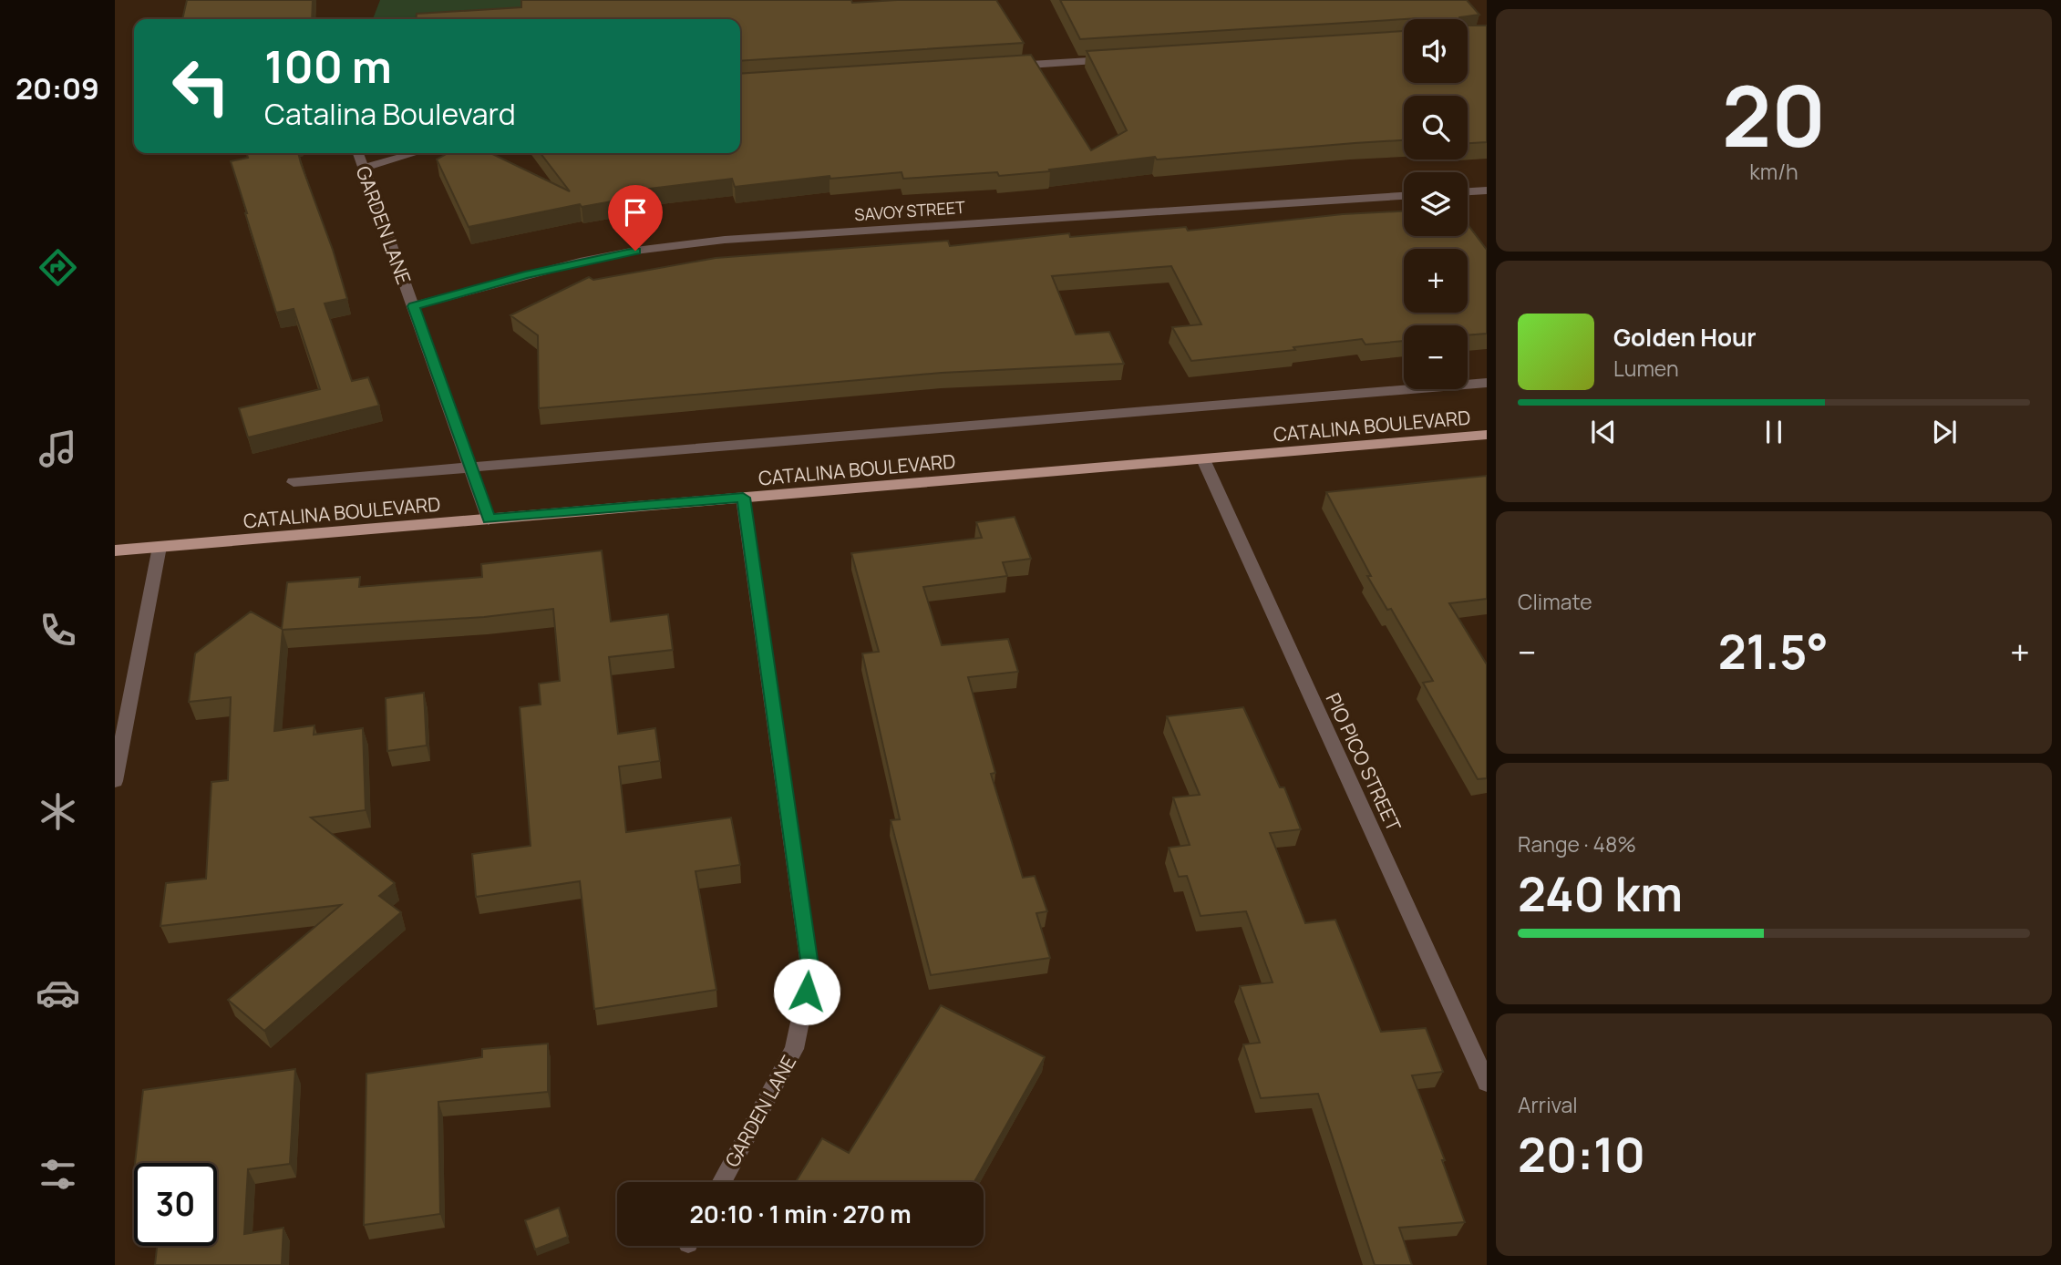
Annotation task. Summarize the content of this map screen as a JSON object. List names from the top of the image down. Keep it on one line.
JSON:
{"streets":{"main road":["CATALINA BOULEVARD"],"street":["SAVOY STREET","GARDEN LANE","PIO PICO STREET"]},"crossings":[["SAVOY STREET","GARDEN LANE"],["GARDEN LANE","CATALINA BOULEVARD"],["CATALINA BOULEVARD","PIO PICO STREET"]],"page":{"tabs":"20:09","tile":[["20","km/h"],"Climate",["Range · 48%","240 km"],["Arrival","20:10"]],"map_buttons":["+","−"],"turn":["100 m","Catalina Boulevard"],"song":["Golden Hour","Lumen"],"heat":["−","21.5°","+"],"limit":"30","trip":"20:10 · 1 min · 270 m"}}
